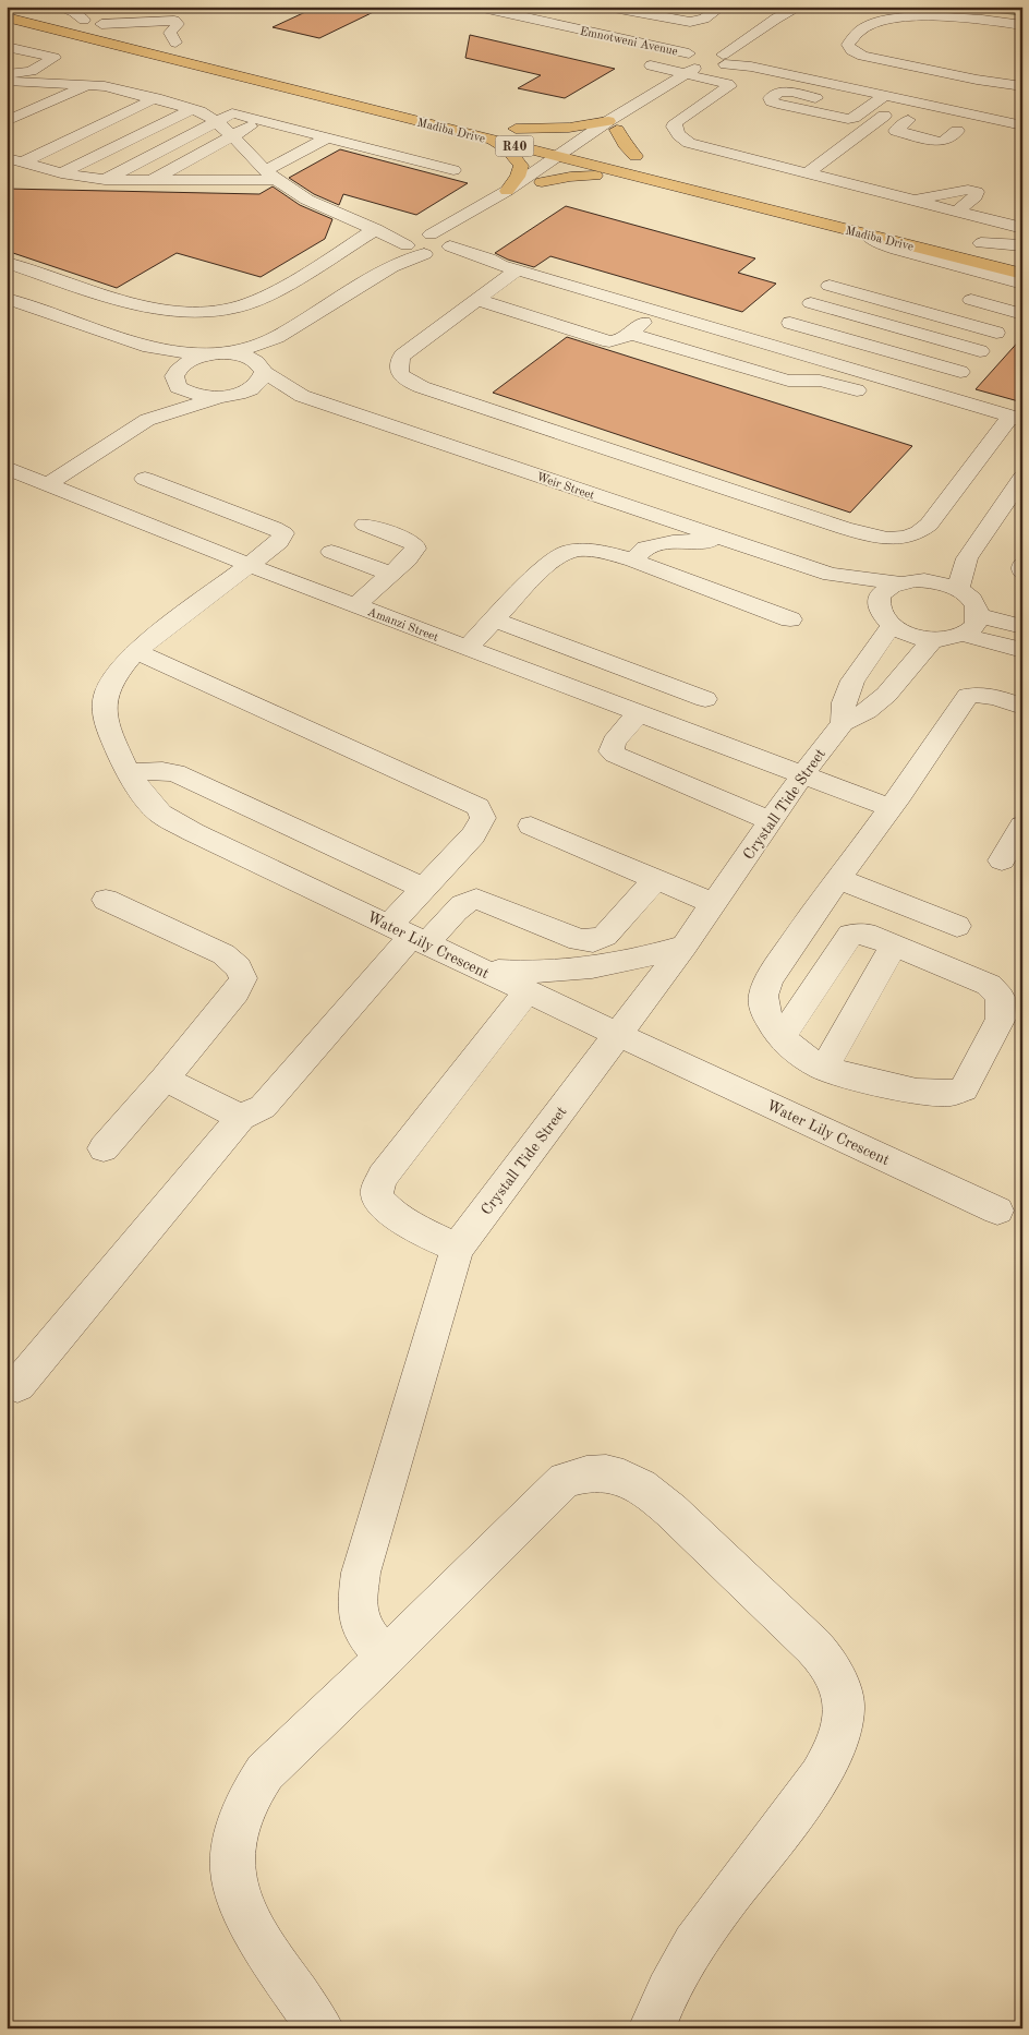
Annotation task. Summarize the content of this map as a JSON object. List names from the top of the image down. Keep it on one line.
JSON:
{"streets":{"main road":["Madiba Drive","R40"],"street":["Emnotweni Avenue","Weir Street","Amanzi Street","Crystall Tide Street","Water Lily Crescent"]},"crossings":[["Amanzi Street","Crystall Tide Street"],["Amanzi Street","Water Lily Crescent"],["Crystall Tide Street","Water Lily Crescent"]]}
